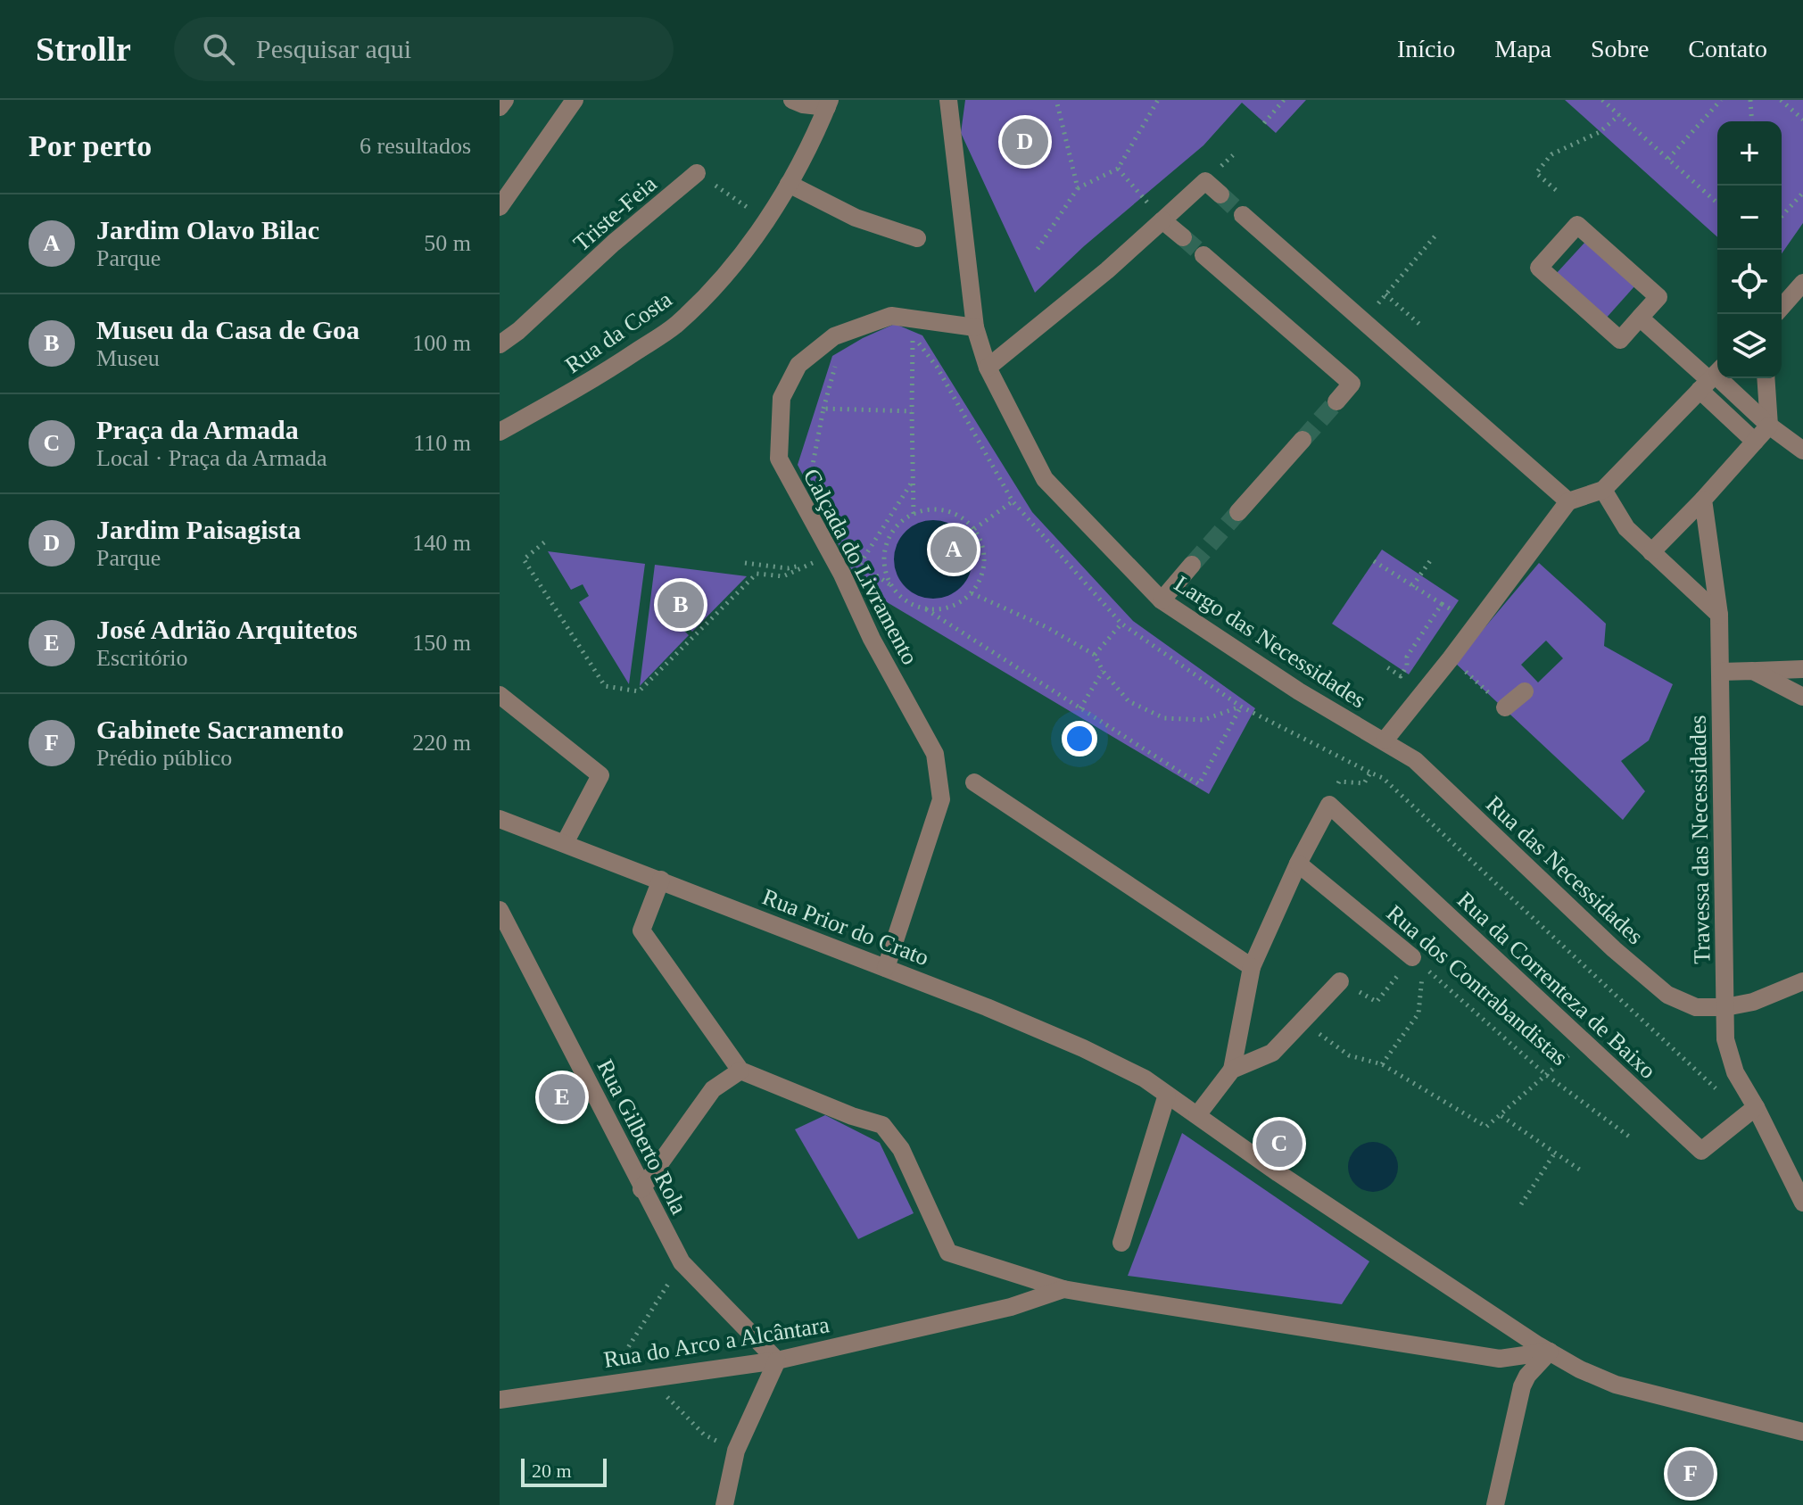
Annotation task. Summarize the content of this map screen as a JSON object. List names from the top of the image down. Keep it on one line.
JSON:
{"streets":{"street":["Triste-Feia","Rua da Costa","Calçada do Livramento","Largo das Necessidades","Travessa das Necessidades","Rua das Necessidades","Rua Prior do Crato","Rua dos Contrabandistas","Rua da Correnteza de Baixo","Rua Gilberto Rola","Rua do Arco a Alcântara"]},"crossings":[["Calçada do Livramento","Largo das Necessidades"],["Calçada do Livramento","Rua Prior do Crato"],["Largo das Necessidades","Rua das Necessidades"],["Travessa das Necessidades","Rua das Necessidades"],["Travessa das Necessidades","Rua da Correnteza de Baixo"],["Rua dos Contrabandistas","Rua da Correnteza de Baixo"],["Rua Gilberto Rola","Rua do Arco a Alcântara"]],"scale_bar":"20 m","page":{"header":"Strollr","search":"Pesquisar aqui","nav":["Início","Mapa","Sobre","Contato"],"heading":["Por perto","6 resultados"],"pins":["D","A","B","E","C","F"],"map_buttons":["+","−"],"list":[{"mark":"A","name":"Jardim Olavo Bilac","note":"Parque","value":"50 m"},{"mark":"B","name":"Museu da Casa de Goa","note":"Museu","value":"100 m"},{"mark":"C","name":"Praça da Armada","note":"Local · Praça da Armada","value":"110 m"},{"mark":"D","name":"Jardim Paisagista","note":"Parque","value":"140 m"},{"mark":"E","name":"José Adrião Arquitetos","note":"Escritório","value":"150 m"},{"mark":"F","name":"Gabinete Sacramento","note":"Prédio público","value":"220 m"}],"scale":"20 m"}}
